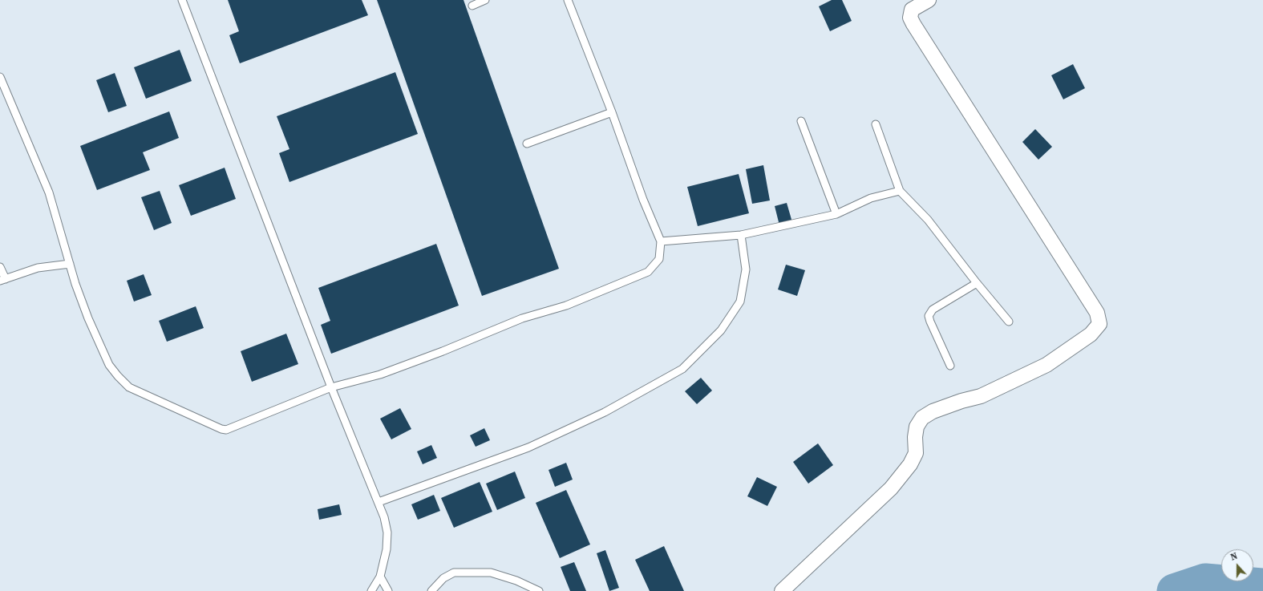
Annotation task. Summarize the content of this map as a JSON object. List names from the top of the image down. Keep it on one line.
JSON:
{"north":"top"}
